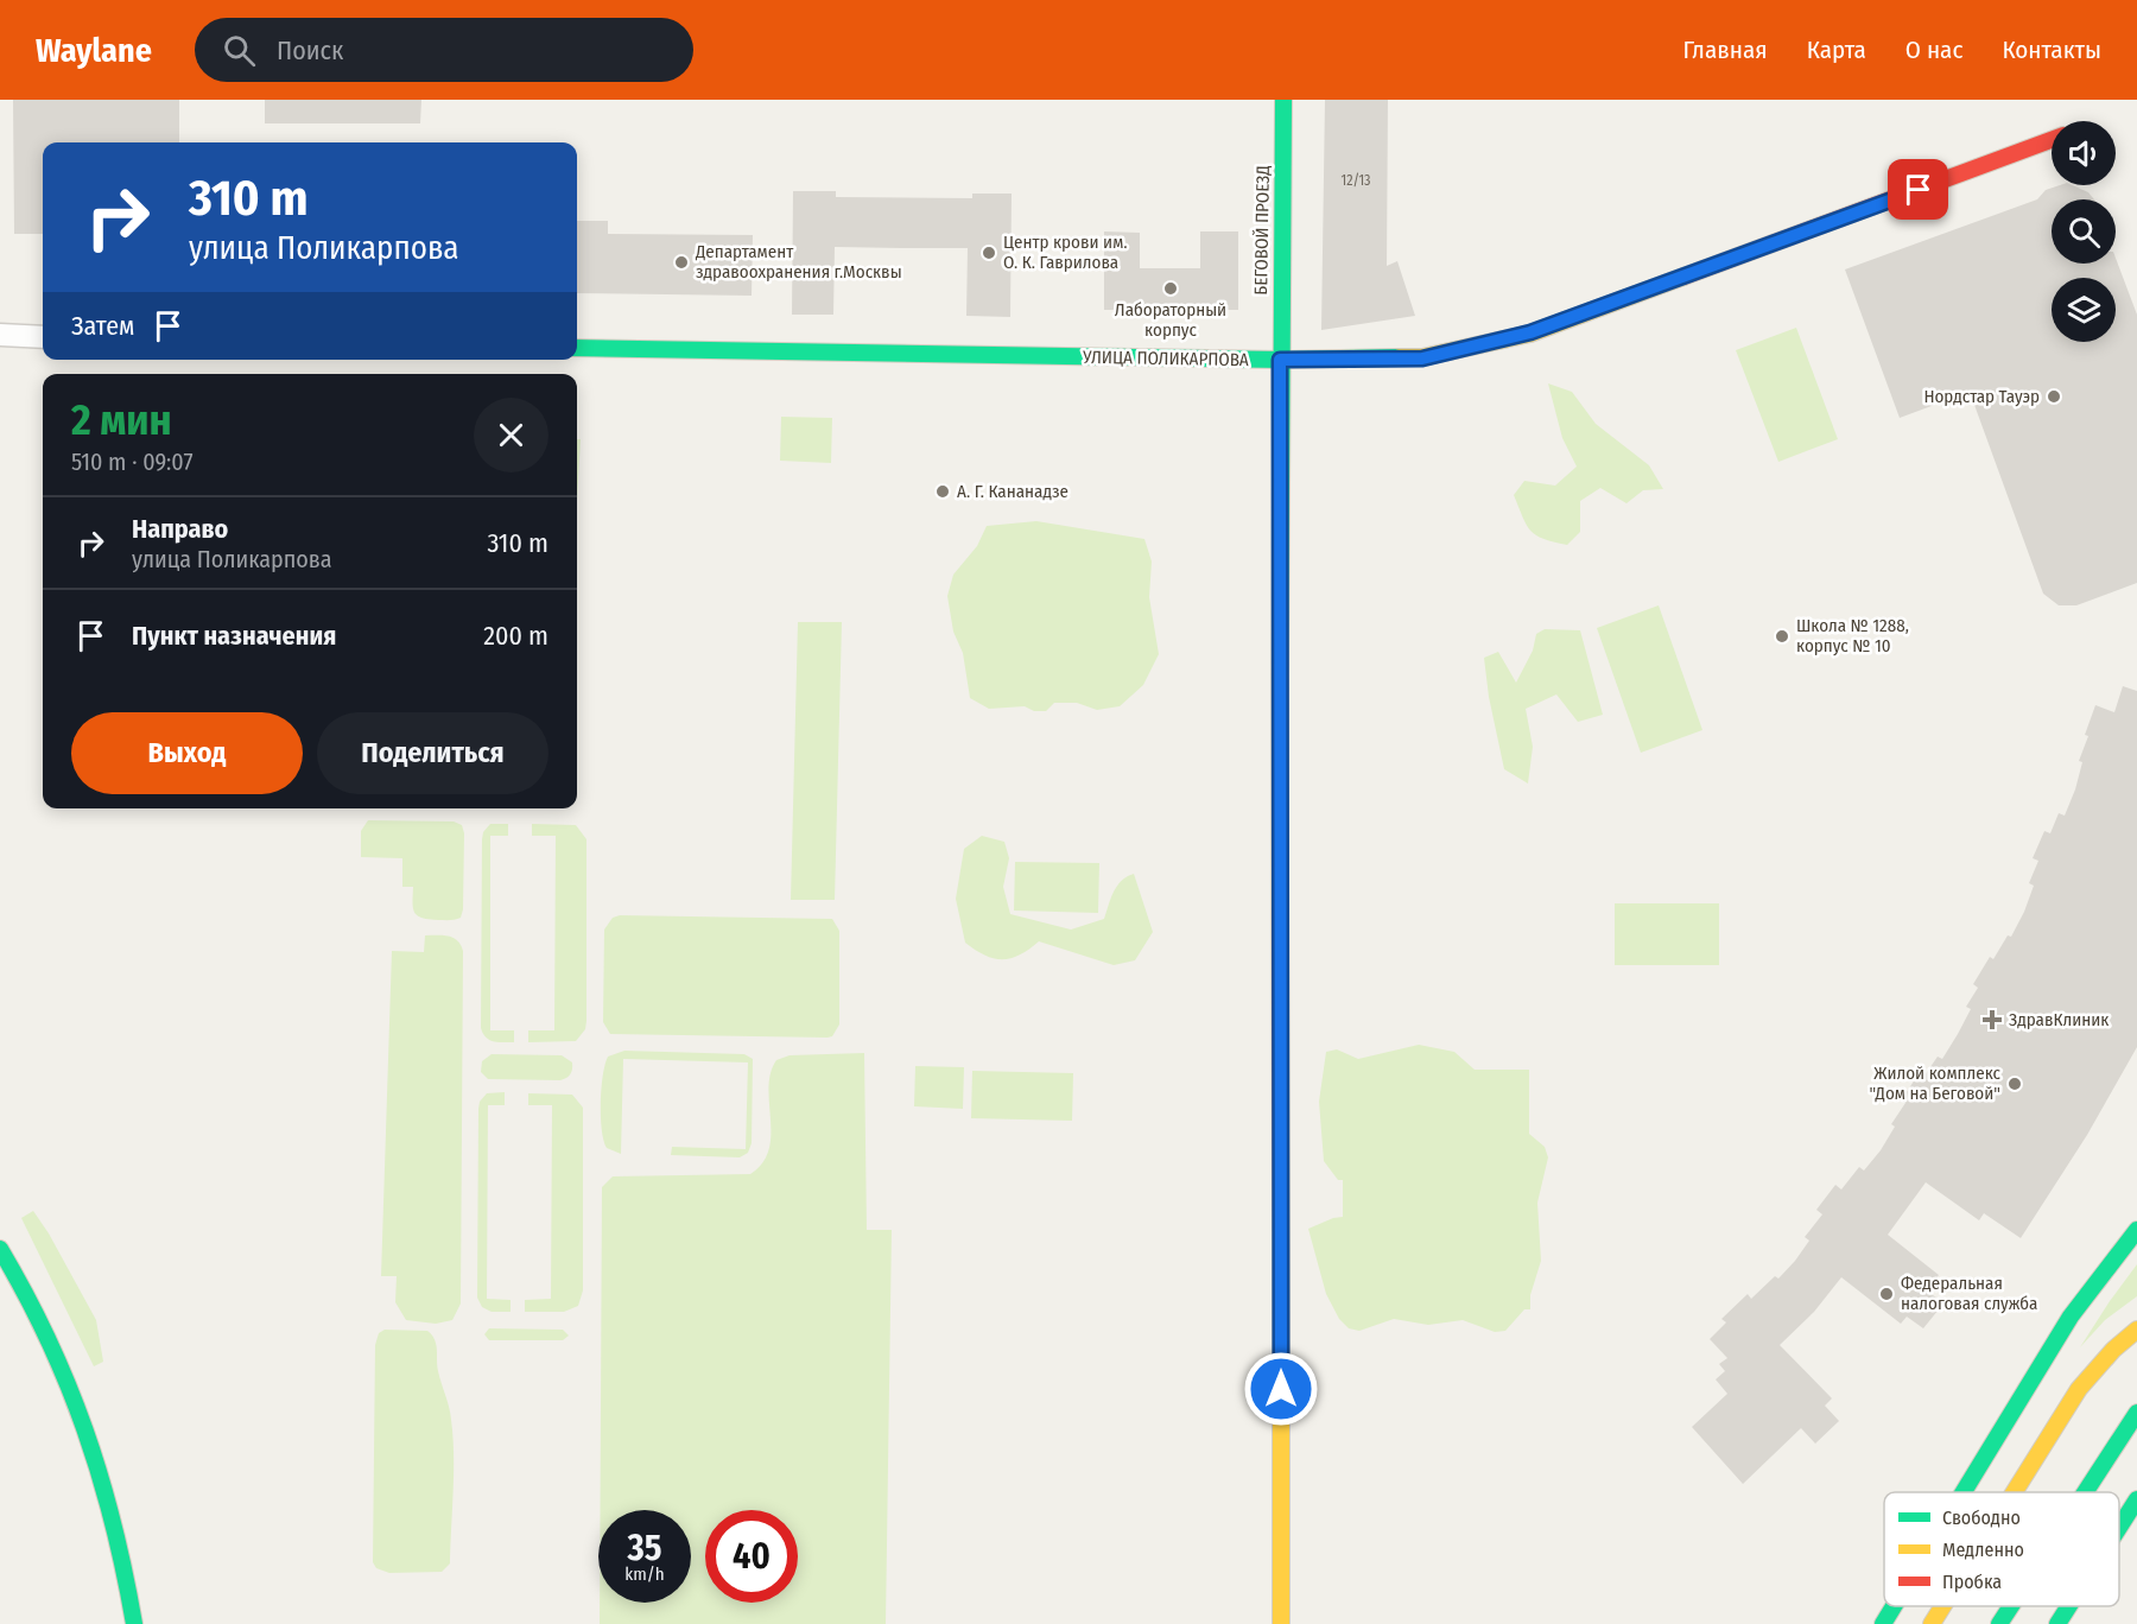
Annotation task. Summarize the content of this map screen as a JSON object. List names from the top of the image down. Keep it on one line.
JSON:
{"streets":{"street":["БЕГОВОЙ ПРОЕЗД","УЛИЦА ПОЛИКАРПОВА"]},"crossings":[["БЕГОВОЙ ПРОЕЗД","УЛИЦА ПОЛИКАРПОВА"]],"places":{"other":["Центр крови им. О. К. Гаврилова","Департамент здравоохранения г.Москвы","Лабораторный корпус","Нордстар Тауэр","А. Г. Кананадзе","Школа № 1288, корпус № 10","Жилой комплекс \"Дом на Беговой\"","Федеральная налоговая служба"],"health":["ЗдравКлиник"]},"house_numbers":["12/13"],"legend":["Свободно","Медленно","Пробка"],"page":{"header":"Waylane","search":"Поиск","nav":["Главная","Карта","О нас","Контакты"],"turn":["310 m","улица Поликарпова"],"then":"Затем","heading":["2 мин","510 m · 09:07"],"list":[{"name":"Направо","note":"улица Поликарпова","value":"310 m"},{"name":"Пункт назначения","value":"200 m"}],"buttons":["Выход","Поделиться"],"speed":"35 km/h","limit":"40"}}
